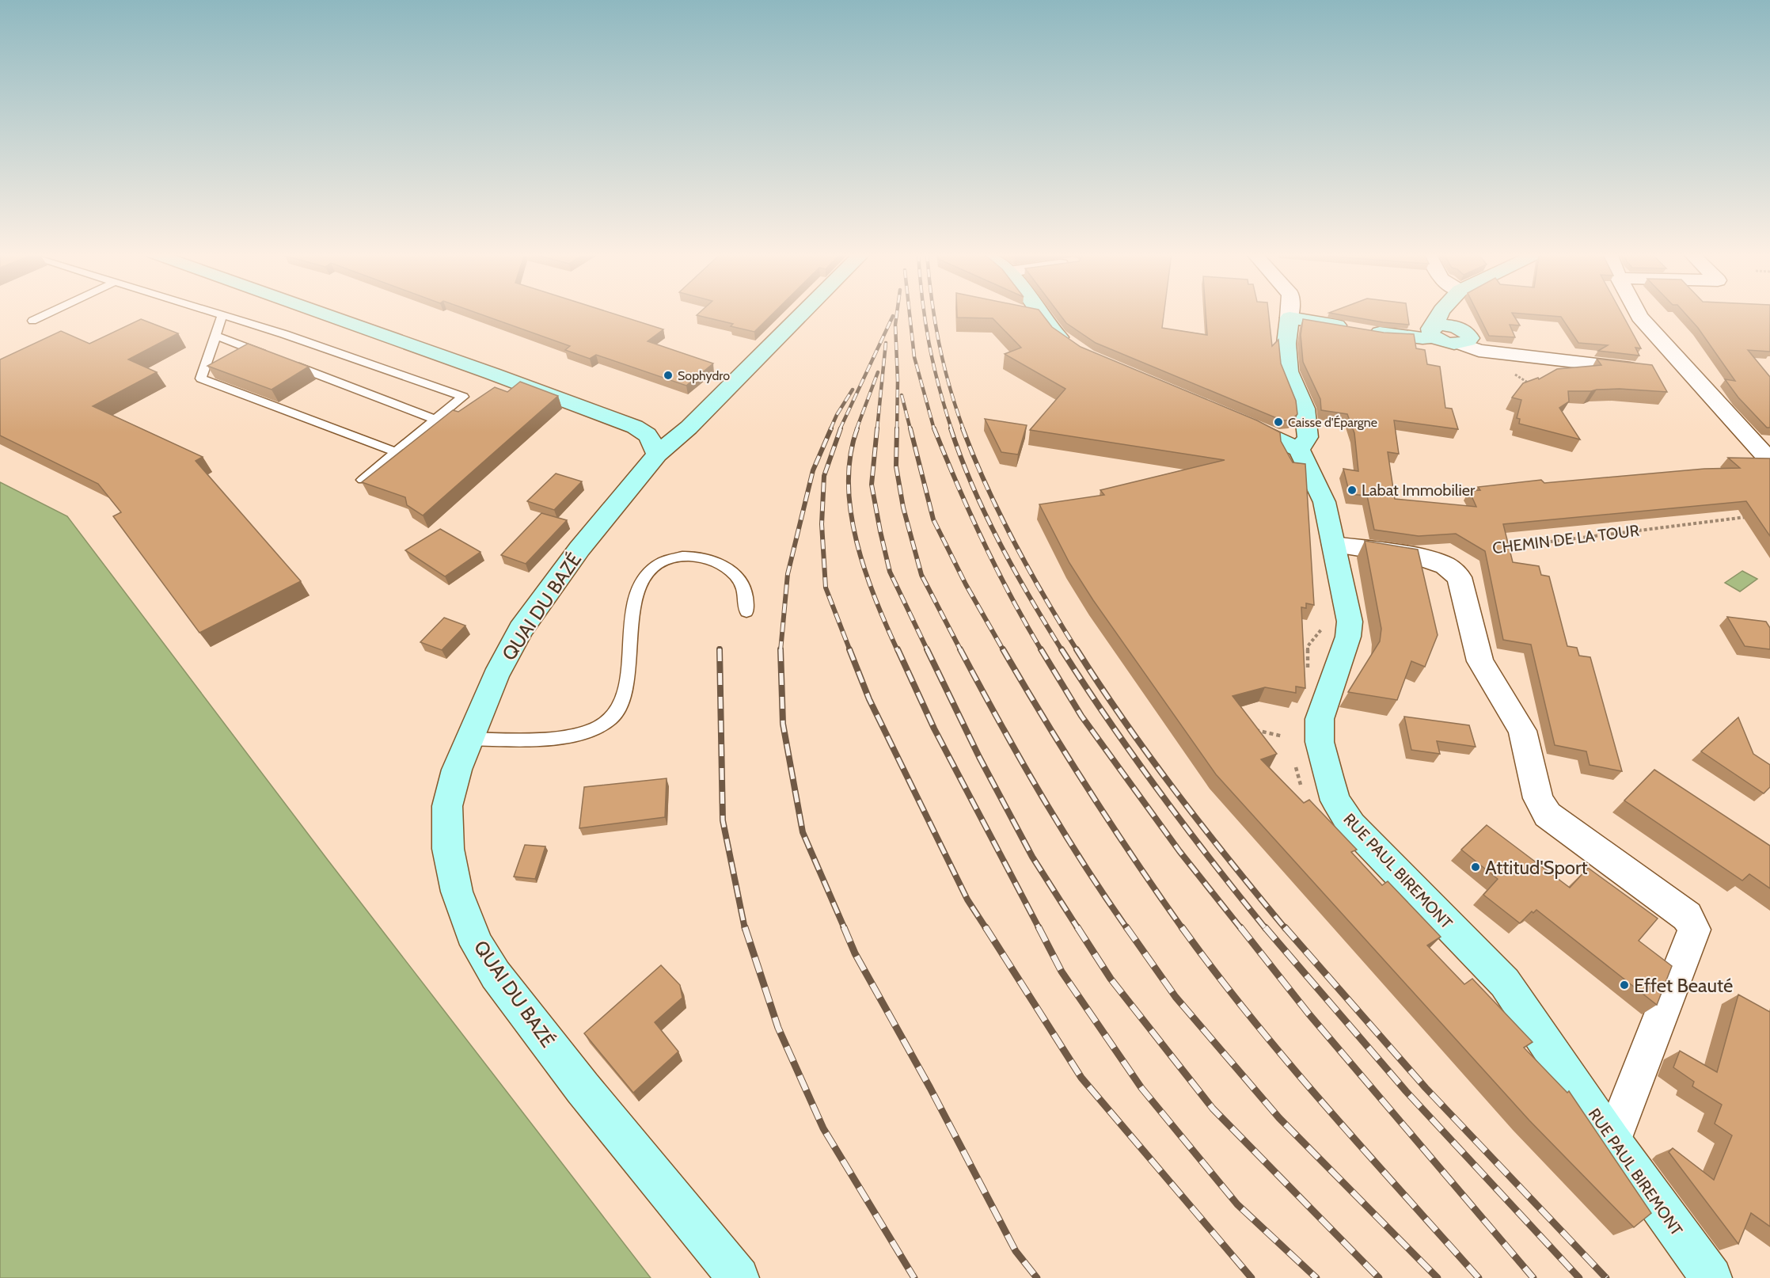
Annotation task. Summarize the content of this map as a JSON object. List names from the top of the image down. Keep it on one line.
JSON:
{"streets":{"street":["QUAI DU BAZÉ","RUE PAUL BIREMONT"],"path":["CHEMIN DE LA TOUR"]},"places":["Sophydro","Caisse d'Épargne","Labat Immobilier","Attitud'Sport","Effet Beauté"]}
